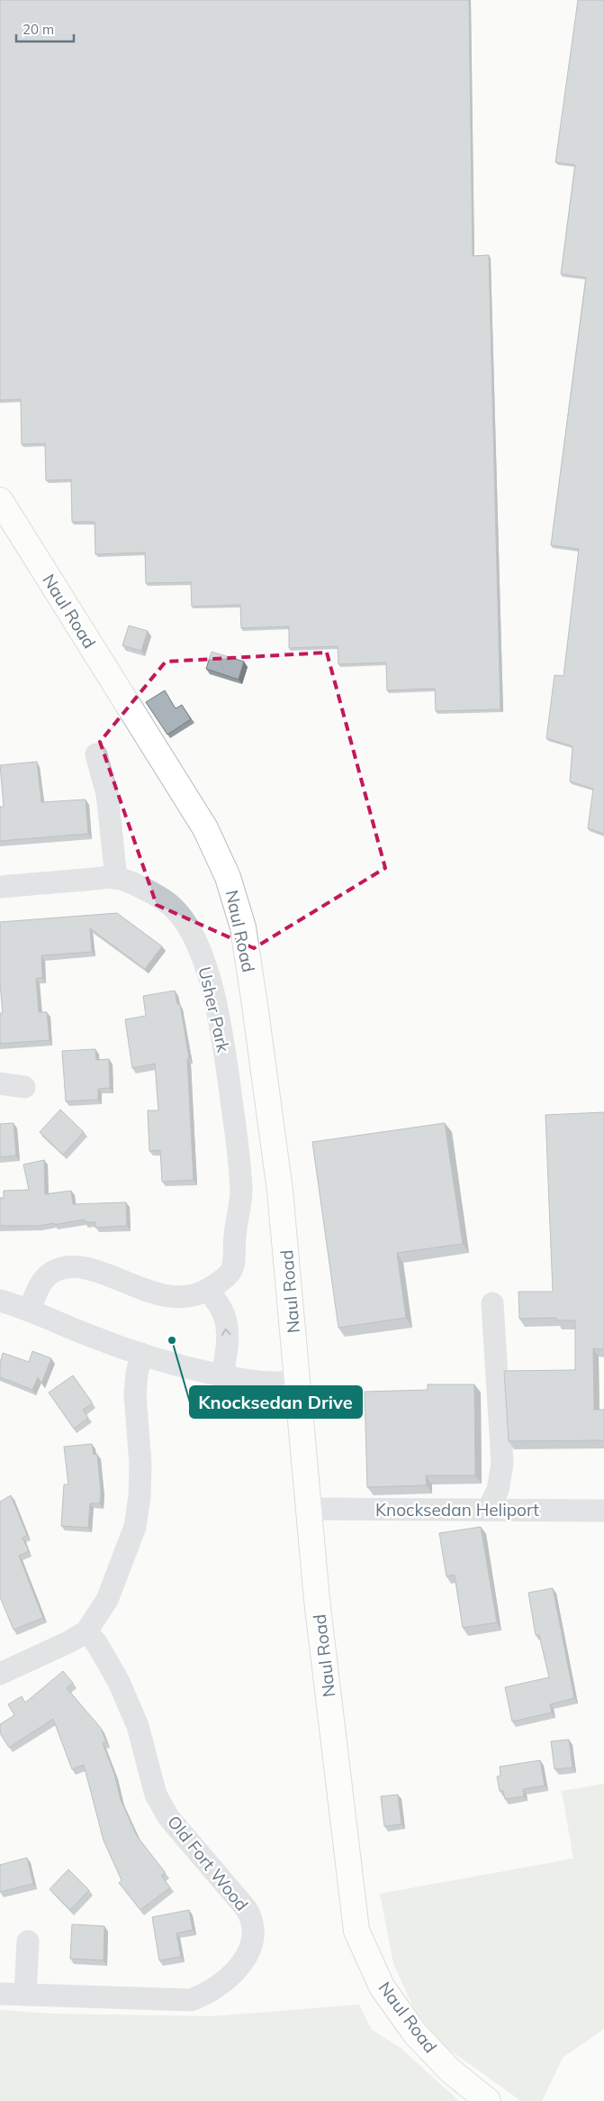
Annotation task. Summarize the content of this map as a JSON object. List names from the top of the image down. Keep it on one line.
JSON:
{"streets":{"main road":["Naul Road"],"street":["Usher Park","Knocksedan Heliport","Old Fort Wood"]},"crossings":[["Naul Road","Knocksedan Heliport"]],"places":["Knocksedan Drive"],"scale_bar":"20 m"}
